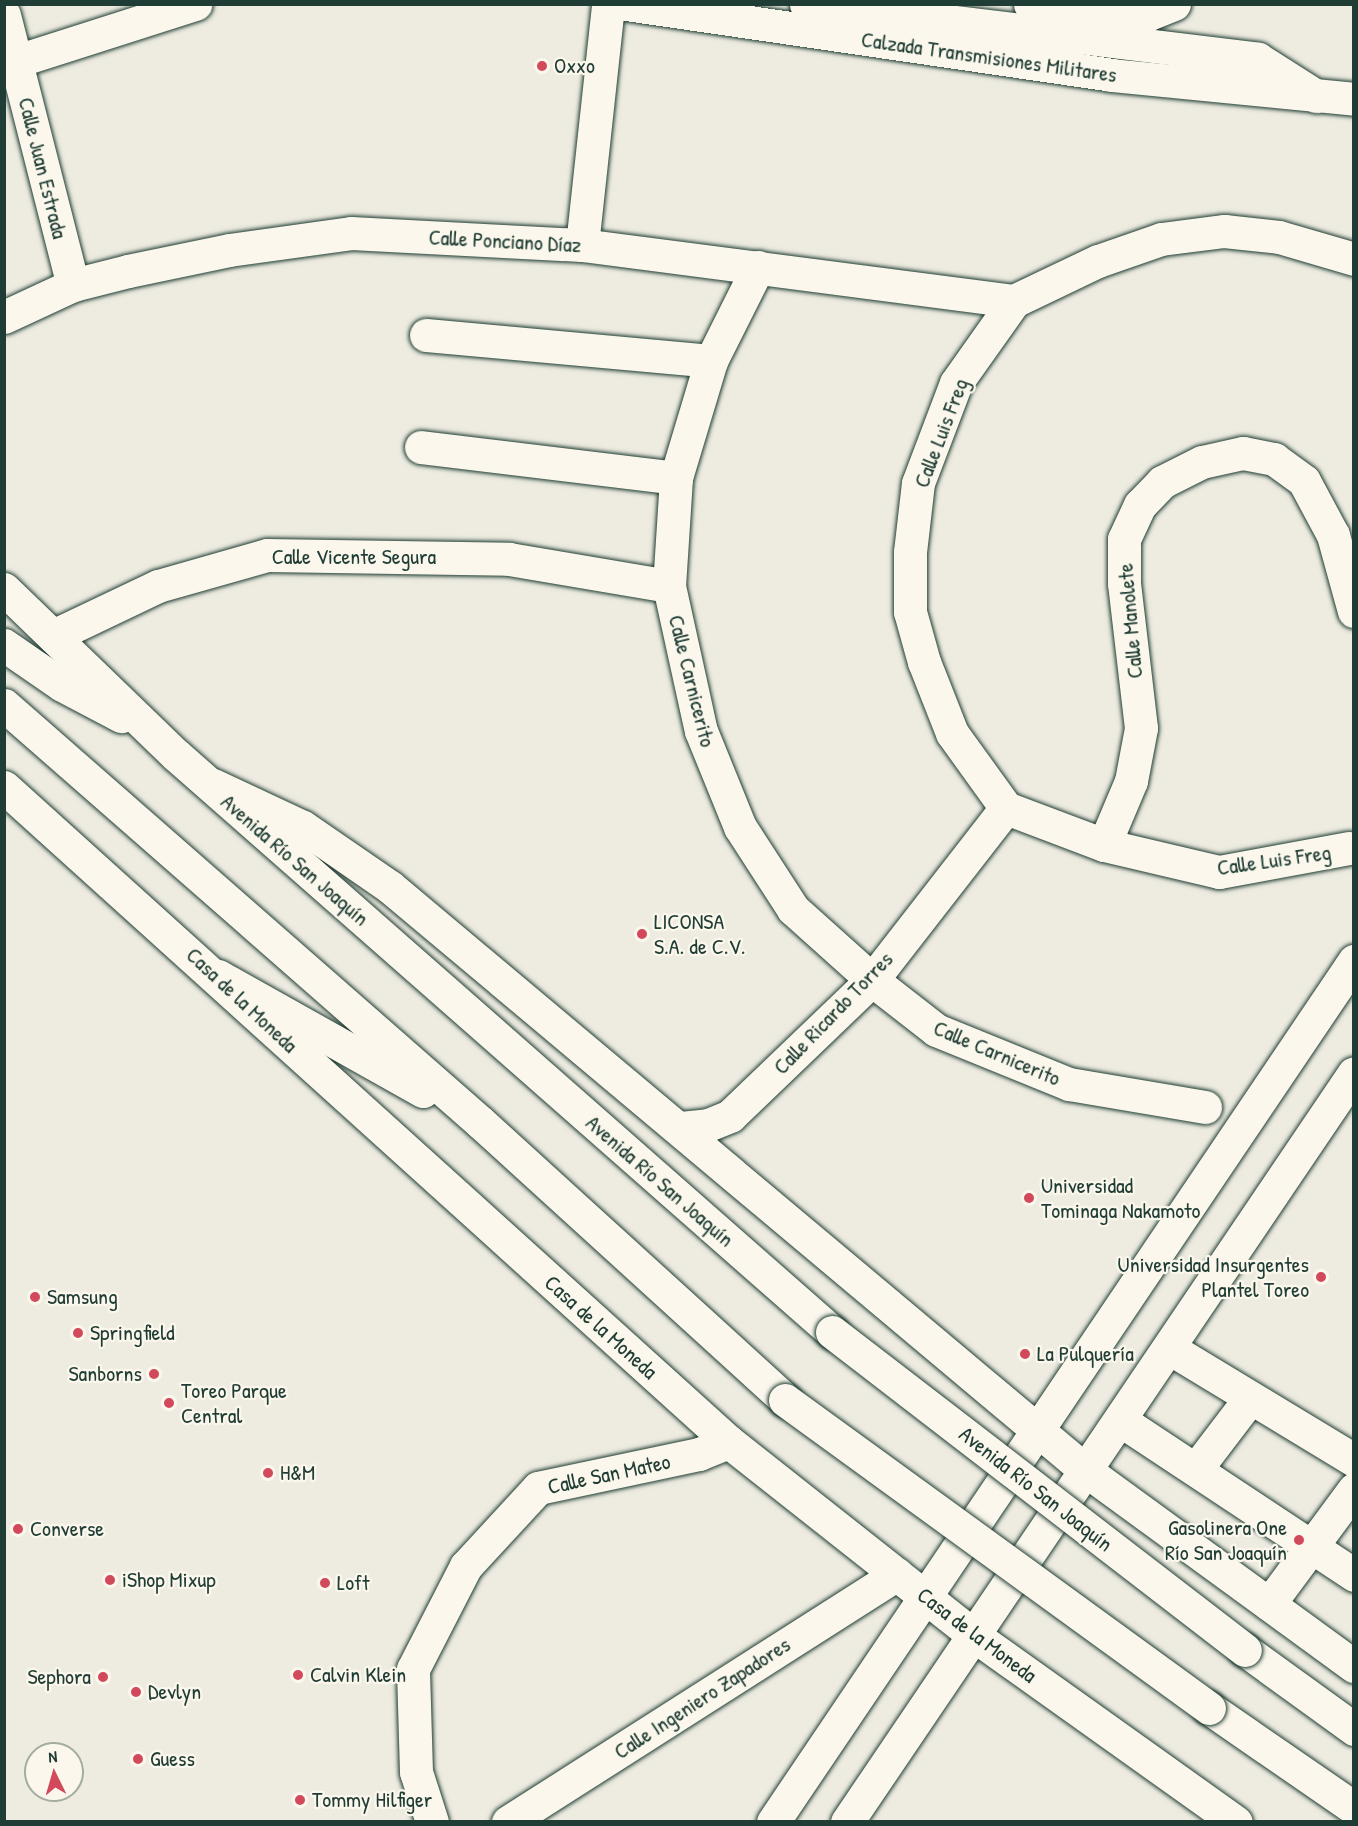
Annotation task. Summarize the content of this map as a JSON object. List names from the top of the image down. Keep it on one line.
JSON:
{"streets":{"main road":["Calzada Transmisiones Militares","Calle Juan Estrada","Calle Ponciano Díaz","Calle Luis Freg","Calle Vicente Segura","Calle Manolete","Calle Carnicerito","Avenida Río San Joaquín","Casa de la Moneda","Calle Ricardo Torres","Calle San Mateo","Calle Ingeniero Zapadores"]},"crossings":[["Calle Juan Estrada","Calle Ponciano Díaz"],["Calle Ponciano Díaz","Calle Luis Freg"],["Calle Ponciano Díaz","Calle Carnicerito"],["Calle Luis Freg","Calle Manolete"],["Calle Luis Freg","Calle Ricardo Torres"],["Calle Vicente Segura","Calle Carnicerito"],["Calle Vicente Segura","Avenida Río San Joaquín"],["Calle Carnicerito","Calle Ricardo Torres"],["Casa de la Moneda","Calle San Mateo"],["Casa de la Moneda","Calle Ingeniero Zapadores"]],"places":["Oxxo","LICONSA S.A. de C.V.","Universidad Tominaga Nakamoto","Universidad Insurgentes Plantel Toreo","Samsung","Springfield","La Pulquería","Sanborns","Toreo Parque Central","H&M","Converse","Gasolinera One Río San Joaquín","iShop Mixup","Loft","Calvin Klein","Sephora","Devlyn","Guess","Tommy Hilfiger"],"north":"top"}
